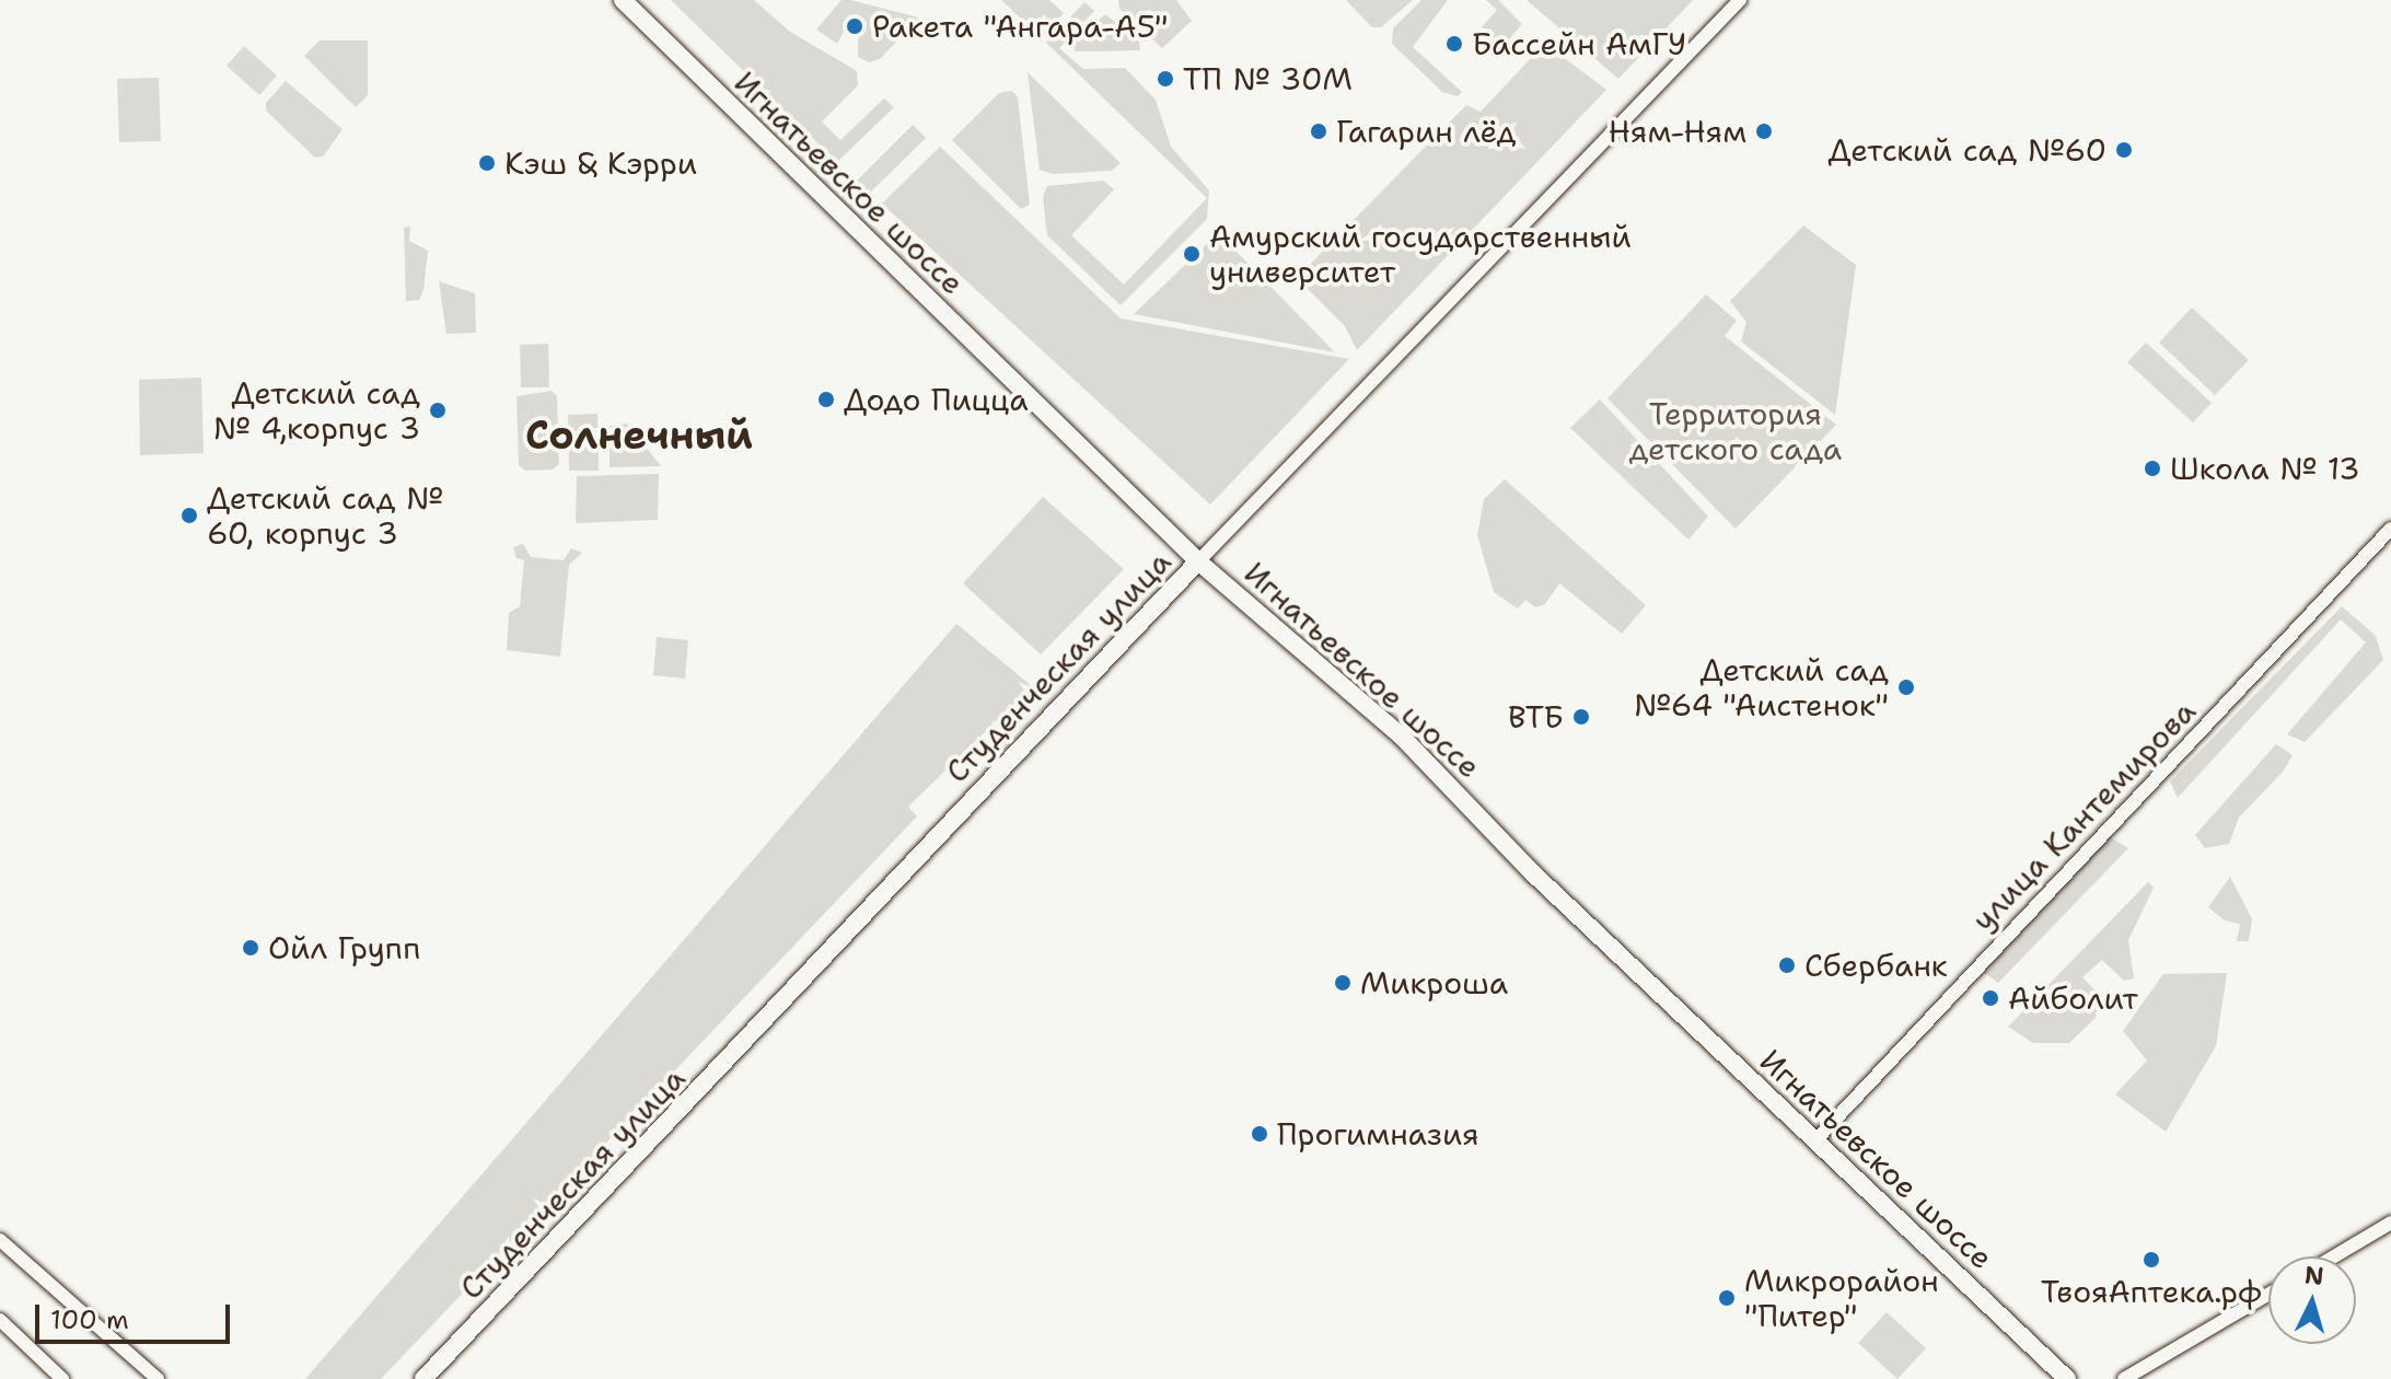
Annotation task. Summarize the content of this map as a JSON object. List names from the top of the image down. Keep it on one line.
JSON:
{"streets":{"main road":["Игнатьевское шоссе","Студенческая улица"],"street":["улица Кантемирова"]},"crossings":[["Игнатьевское шоссе","Студенческая улица"],["Игнатьевское шоссе","улица Кантемирова"]],"districts":["Солнечный"],"parks":["Территория детского сада"],"places":["Ракета \"Ангара-А5\"","Бассейн АмГУ","ТП № 30М","Гагарин лёд","Ням-Ням","Детский сад №60","Кэш & Кэрри","Амурский государственный университет","Додо Пицца","Детский сад № 4,корпус 3","Школа № 13","Детский сад № 60, корпус 3","Детский сад №64 \"Аистенок\"","ВТБ","Ойл Групп","Сбербанк","Микроша","Айболит","Прогимназия","ТвояАптека.рф","Микрорайон \"Питер\""],"scale_bar":"100 m","north":"top"}
